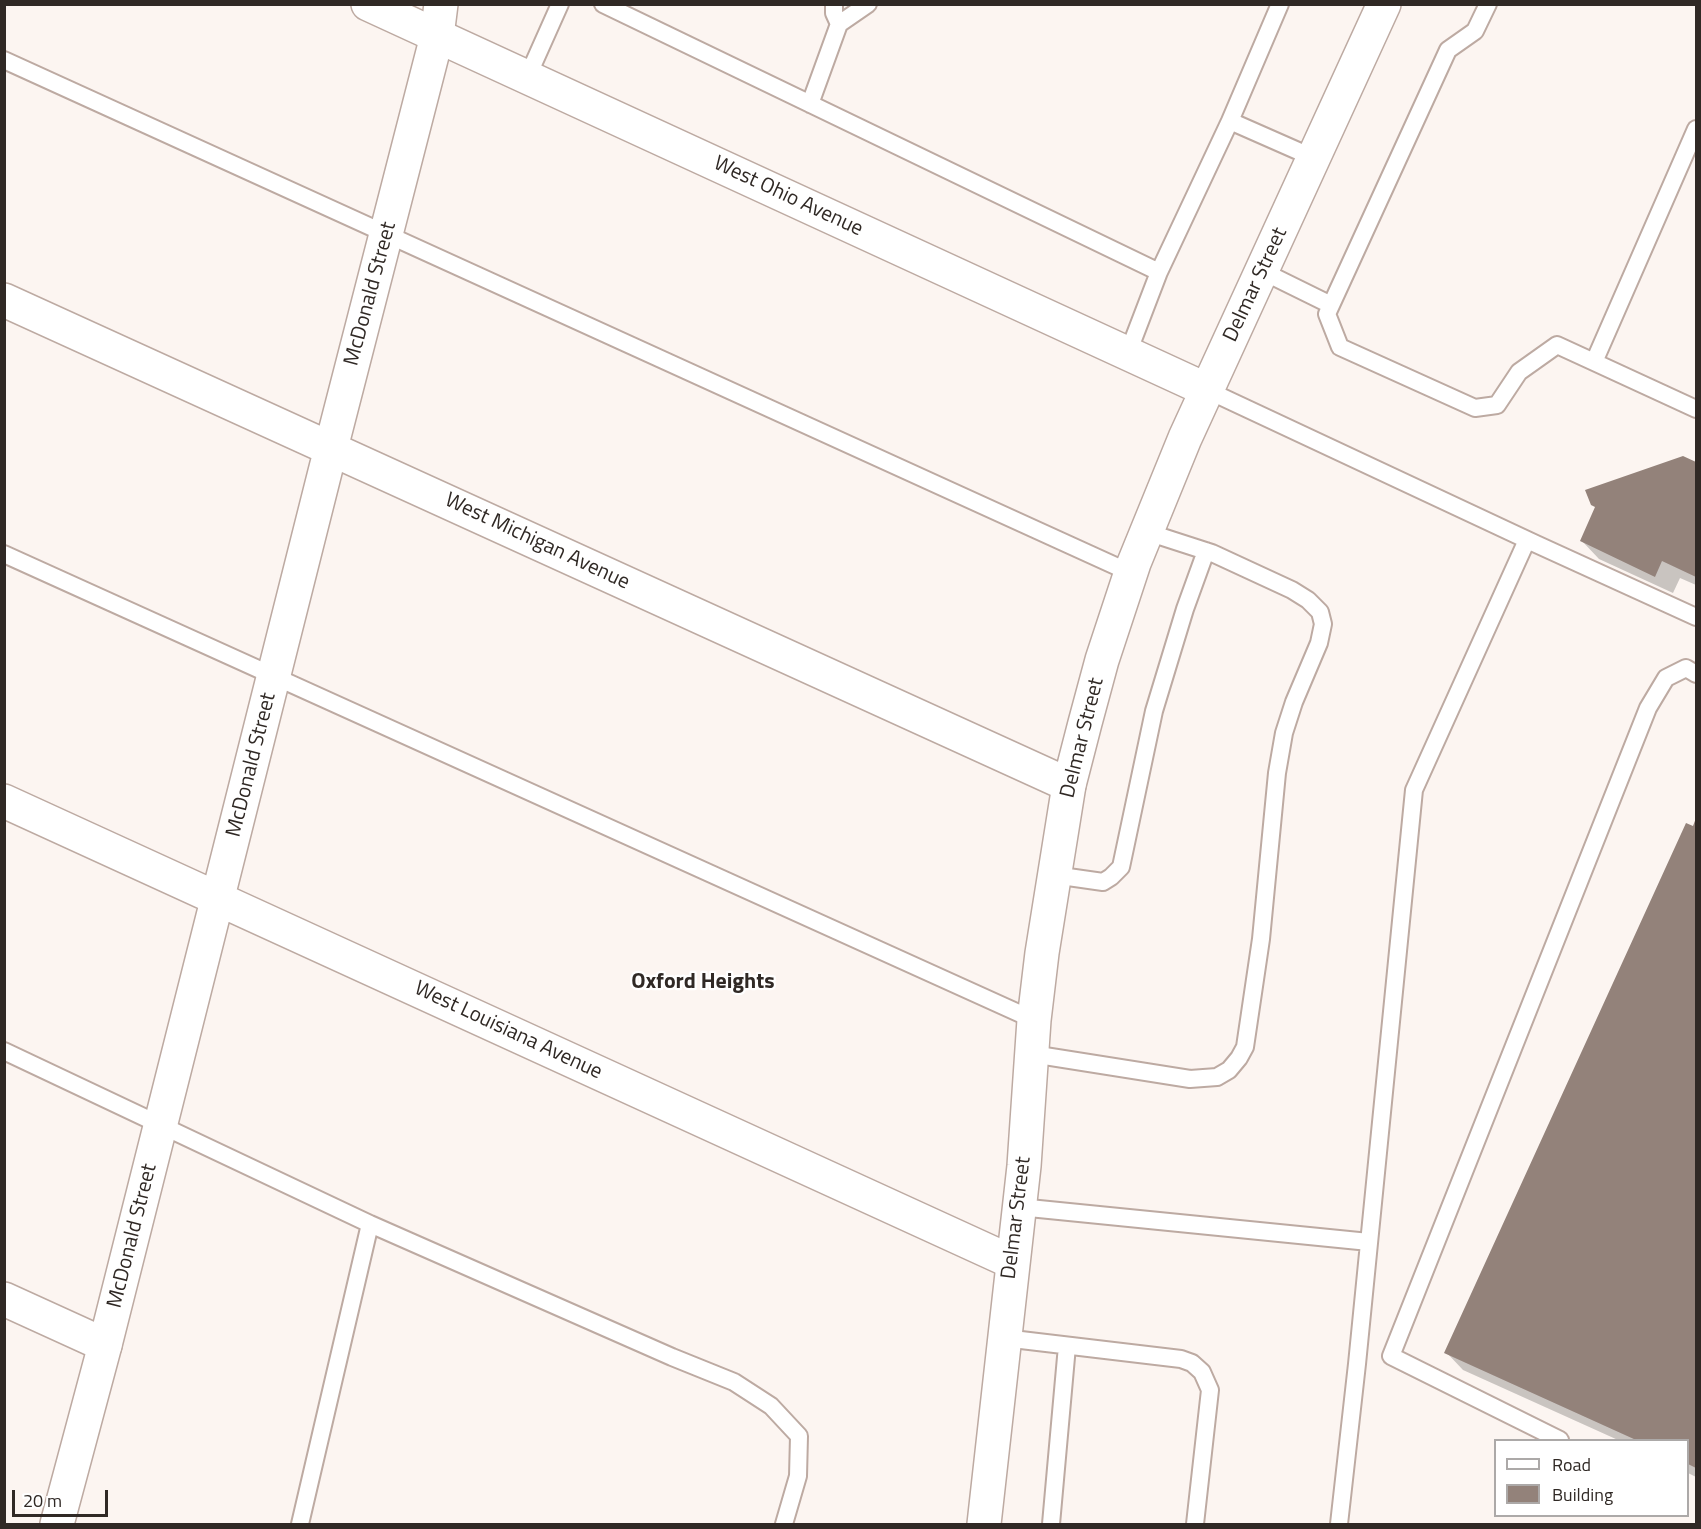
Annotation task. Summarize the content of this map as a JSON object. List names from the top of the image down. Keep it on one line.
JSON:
{"streets":{"street":["West Ohio Avenue","Delmar Street","McDonald Street","West Michigan Avenue","West Louisiana Avenue"]},"crossings":[["West Ohio Avenue","Delmar Street"],["West Ohio Avenue","McDonald Street"],["Delmar Street","West Michigan Avenue"],["Delmar Street","West Louisiana Avenue"],["McDonald Street","West Michigan Avenue"],["McDonald Street","West Louisiana Avenue"]],"districts":["Oxford Heights"],"legend":["Road","Building"],"scale_bar":"20 m"}
